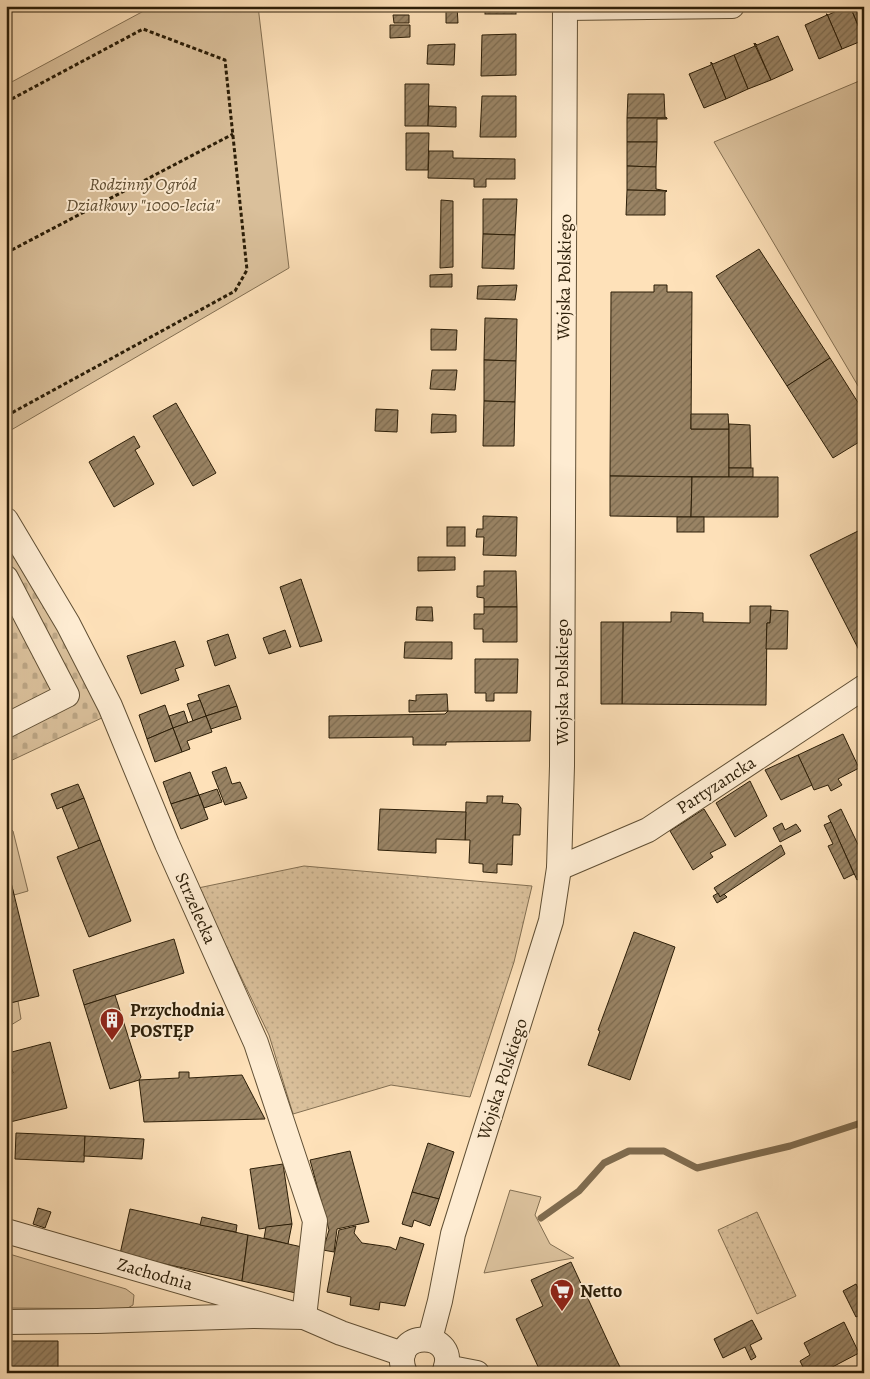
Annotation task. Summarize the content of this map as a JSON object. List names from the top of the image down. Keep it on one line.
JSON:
{"streets":{"street":["Wojska Polskiego","Partyzancka","Strzelecka","Zachodnia"]},"crossings":[["Wojska Polskiego","Partyzancka"],["Strzelecka","Zachodnia"]],"parks":["Rodzinny Ogród Działkowy \"1000-lecia\""],"places":{"building":["Przychodnia POSTĘP"],"supermarket":["Netto"]}}
